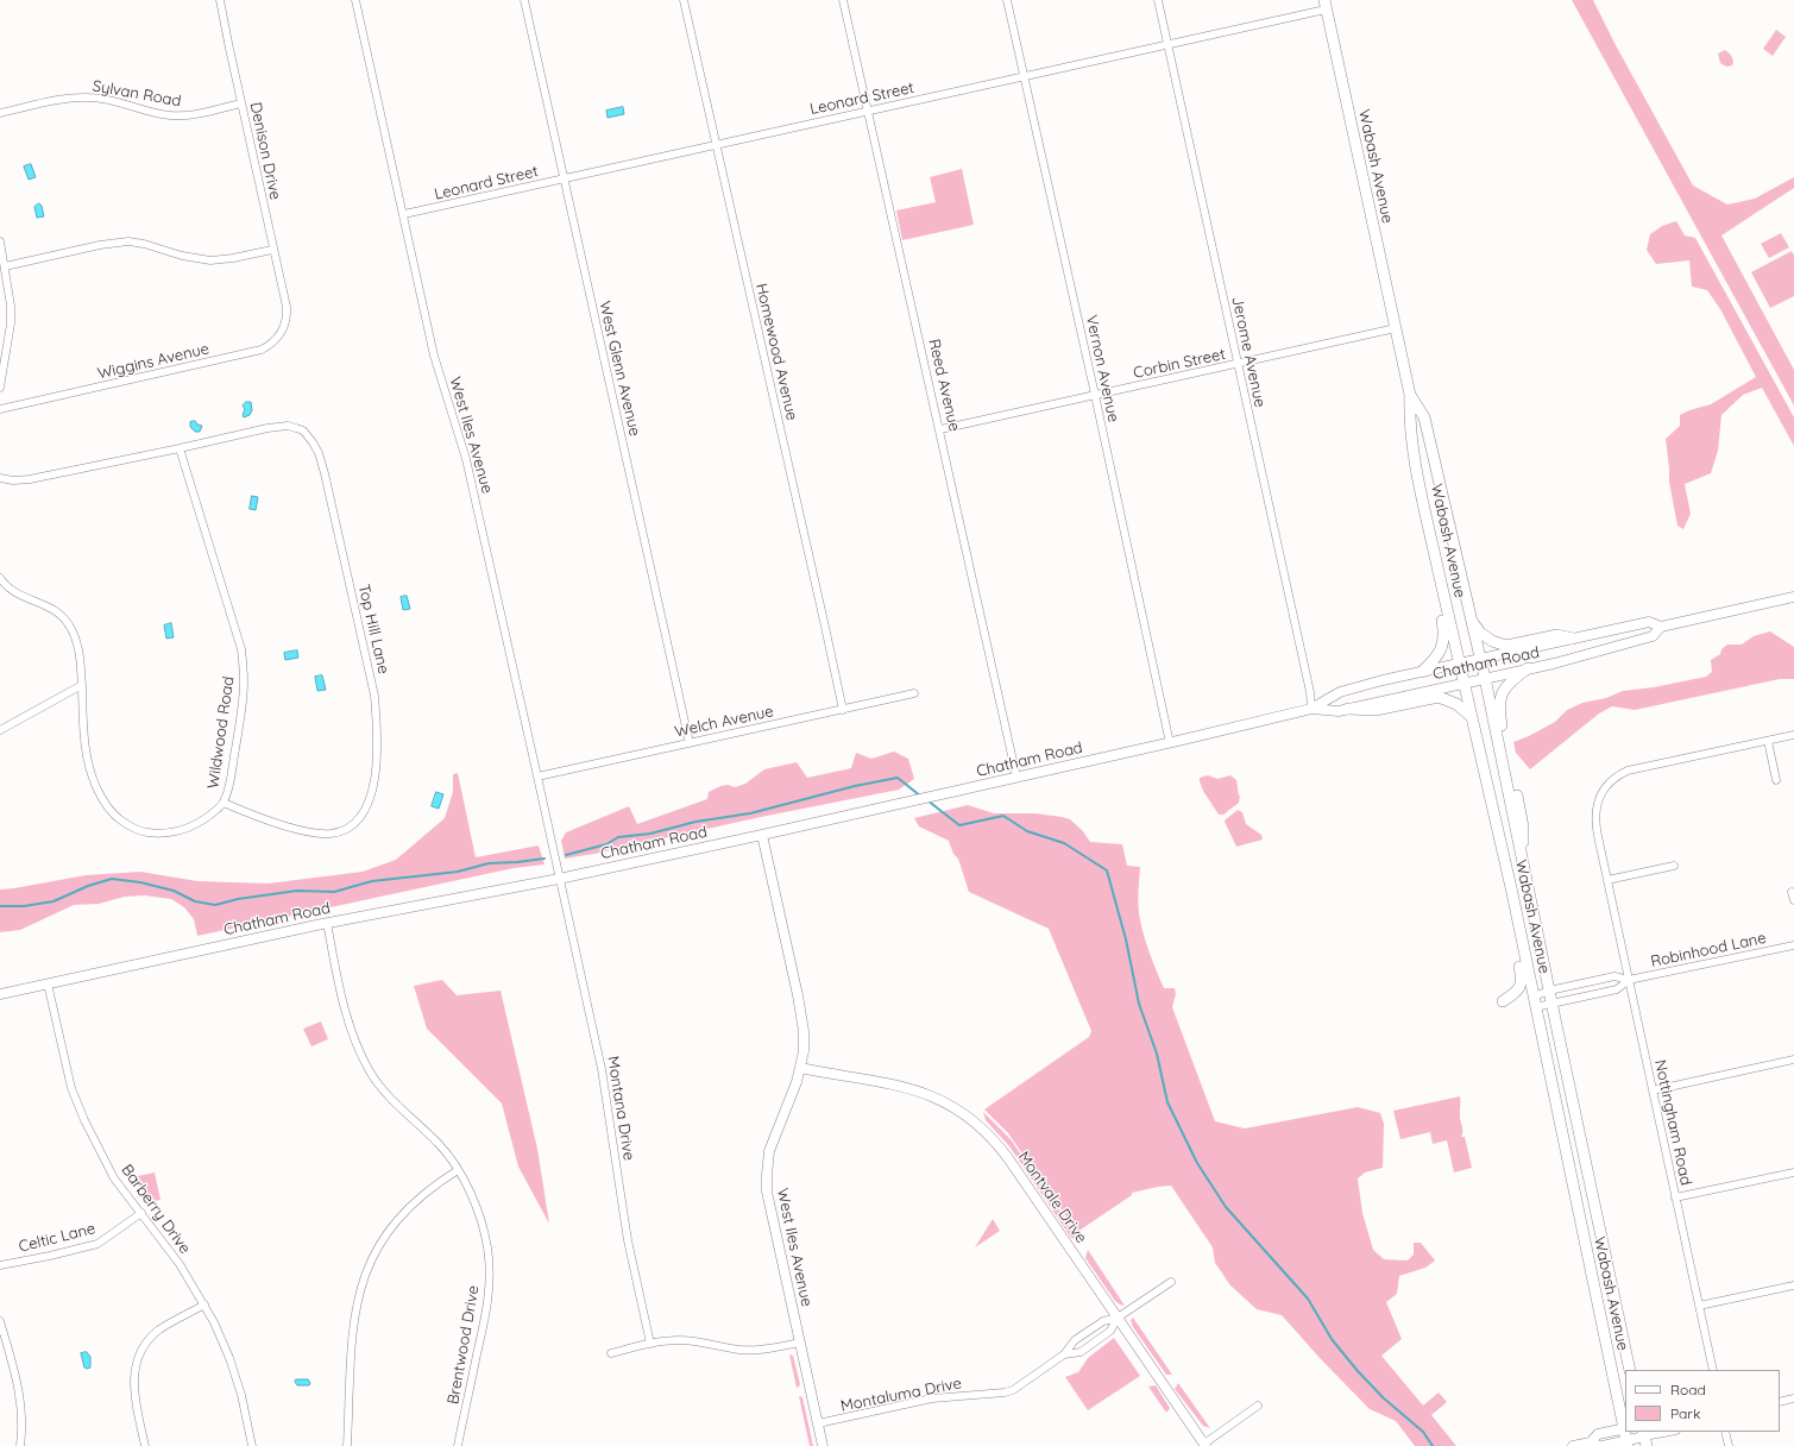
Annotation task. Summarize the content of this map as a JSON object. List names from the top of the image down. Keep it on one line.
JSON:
{"streets":{"main road":["Wabash Avenue","West Iles Avenue","Chatham Road","Montvale Drive"],"street":["Sylvan Road","Leonard Street","Denison Drive","Homewood Avenue","Jerome Avenue","Wiggins Avenue","Corbin Street","West Glenn Avenue","Vernon Avenue","Reed Avenue","Top Hill Lane","Welch Avenue","Wildwood Road","Robinhood Lane","Montana Drive","Nottingham Road","Barberry Drive","Celtic Lane","Brentwood Drive","Montaluma Drive"]},"crossings":[["Sylvan Road","Denison Drive"],["Leonard Street","Wabash Avenue"],["Leonard Street","Homewood Avenue"],["Leonard Street","Jerome Avenue"],["Leonard Street","West Glenn Avenue"],["Leonard Street","Vernon Avenue"],["Leonard Street","Reed Avenue"],["Leonard Street","West Iles Avenue"],["Denison Drive","Wiggins Avenue"],["Wabash Avenue","Corbin Street"],["Wabash Avenue","Chatham Road"],["Wabash Avenue","Robinhood Lane"],["Homewood Avenue","Welch Avenue"],["Jerome Avenue","Corbin Street"],["Jerome Avenue","Chatham Road"],["Corbin Street","Vernon Avenue"],["Corbin Street","Reed Avenue"],["West Glenn Avenue","Welch Avenue"],["Vernon Avenue","Chatham Road"],["Reed Avenue","Chatham Road"],["West Iles Avenue","Chatham Road"],["West Iles Avenue","Welch Avenue"],["West Iles Avenue","Montana Drive"],["West Iles Avenue","Montvale Drive"],["West Iles Avenue","Montaluma Drive"],["Top Hill Lane","Wildwood Road"],["Chatham Road","Montana Drive"],["Chatham Road","Barberry Drive"],["Chatham Road","Brentwood Drive"],["Robinhood Lane","Nottingham Road"],["Montvale Drive","Montaluma Drive"],["Barberry Drive","Celtic Lane"]],"legend":["Road","Park"]}
